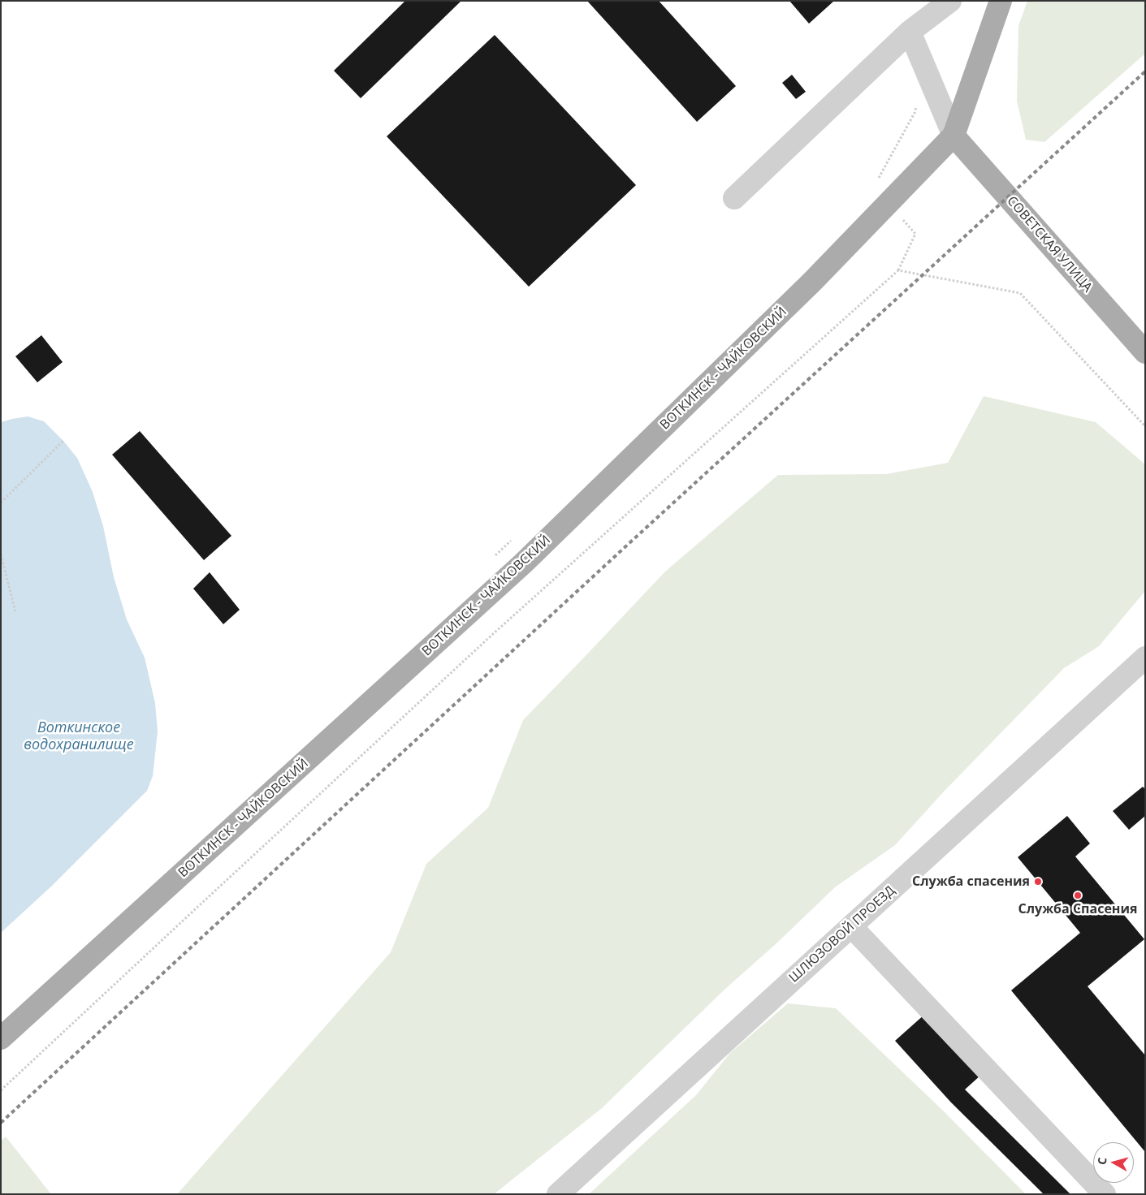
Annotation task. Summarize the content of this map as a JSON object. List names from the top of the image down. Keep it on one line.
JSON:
{"streets":{"main road":["СОВЕТСКАЯ УЛИЦА","ВОТКИНСК - ЧАЙКОВСКИЙ"],"street":["ШЛЮЗОВОЙ ПРОЕЗД"]},"crossings":[["СОВЕТСКАЯ УЛИЦА","ВОТКИНСК - ЧАЙКОВСКИЙ"]],"water":["Воткинское водохранилище"],"places":["Служба спасения","Служба Спасения"],"north":"left"}
